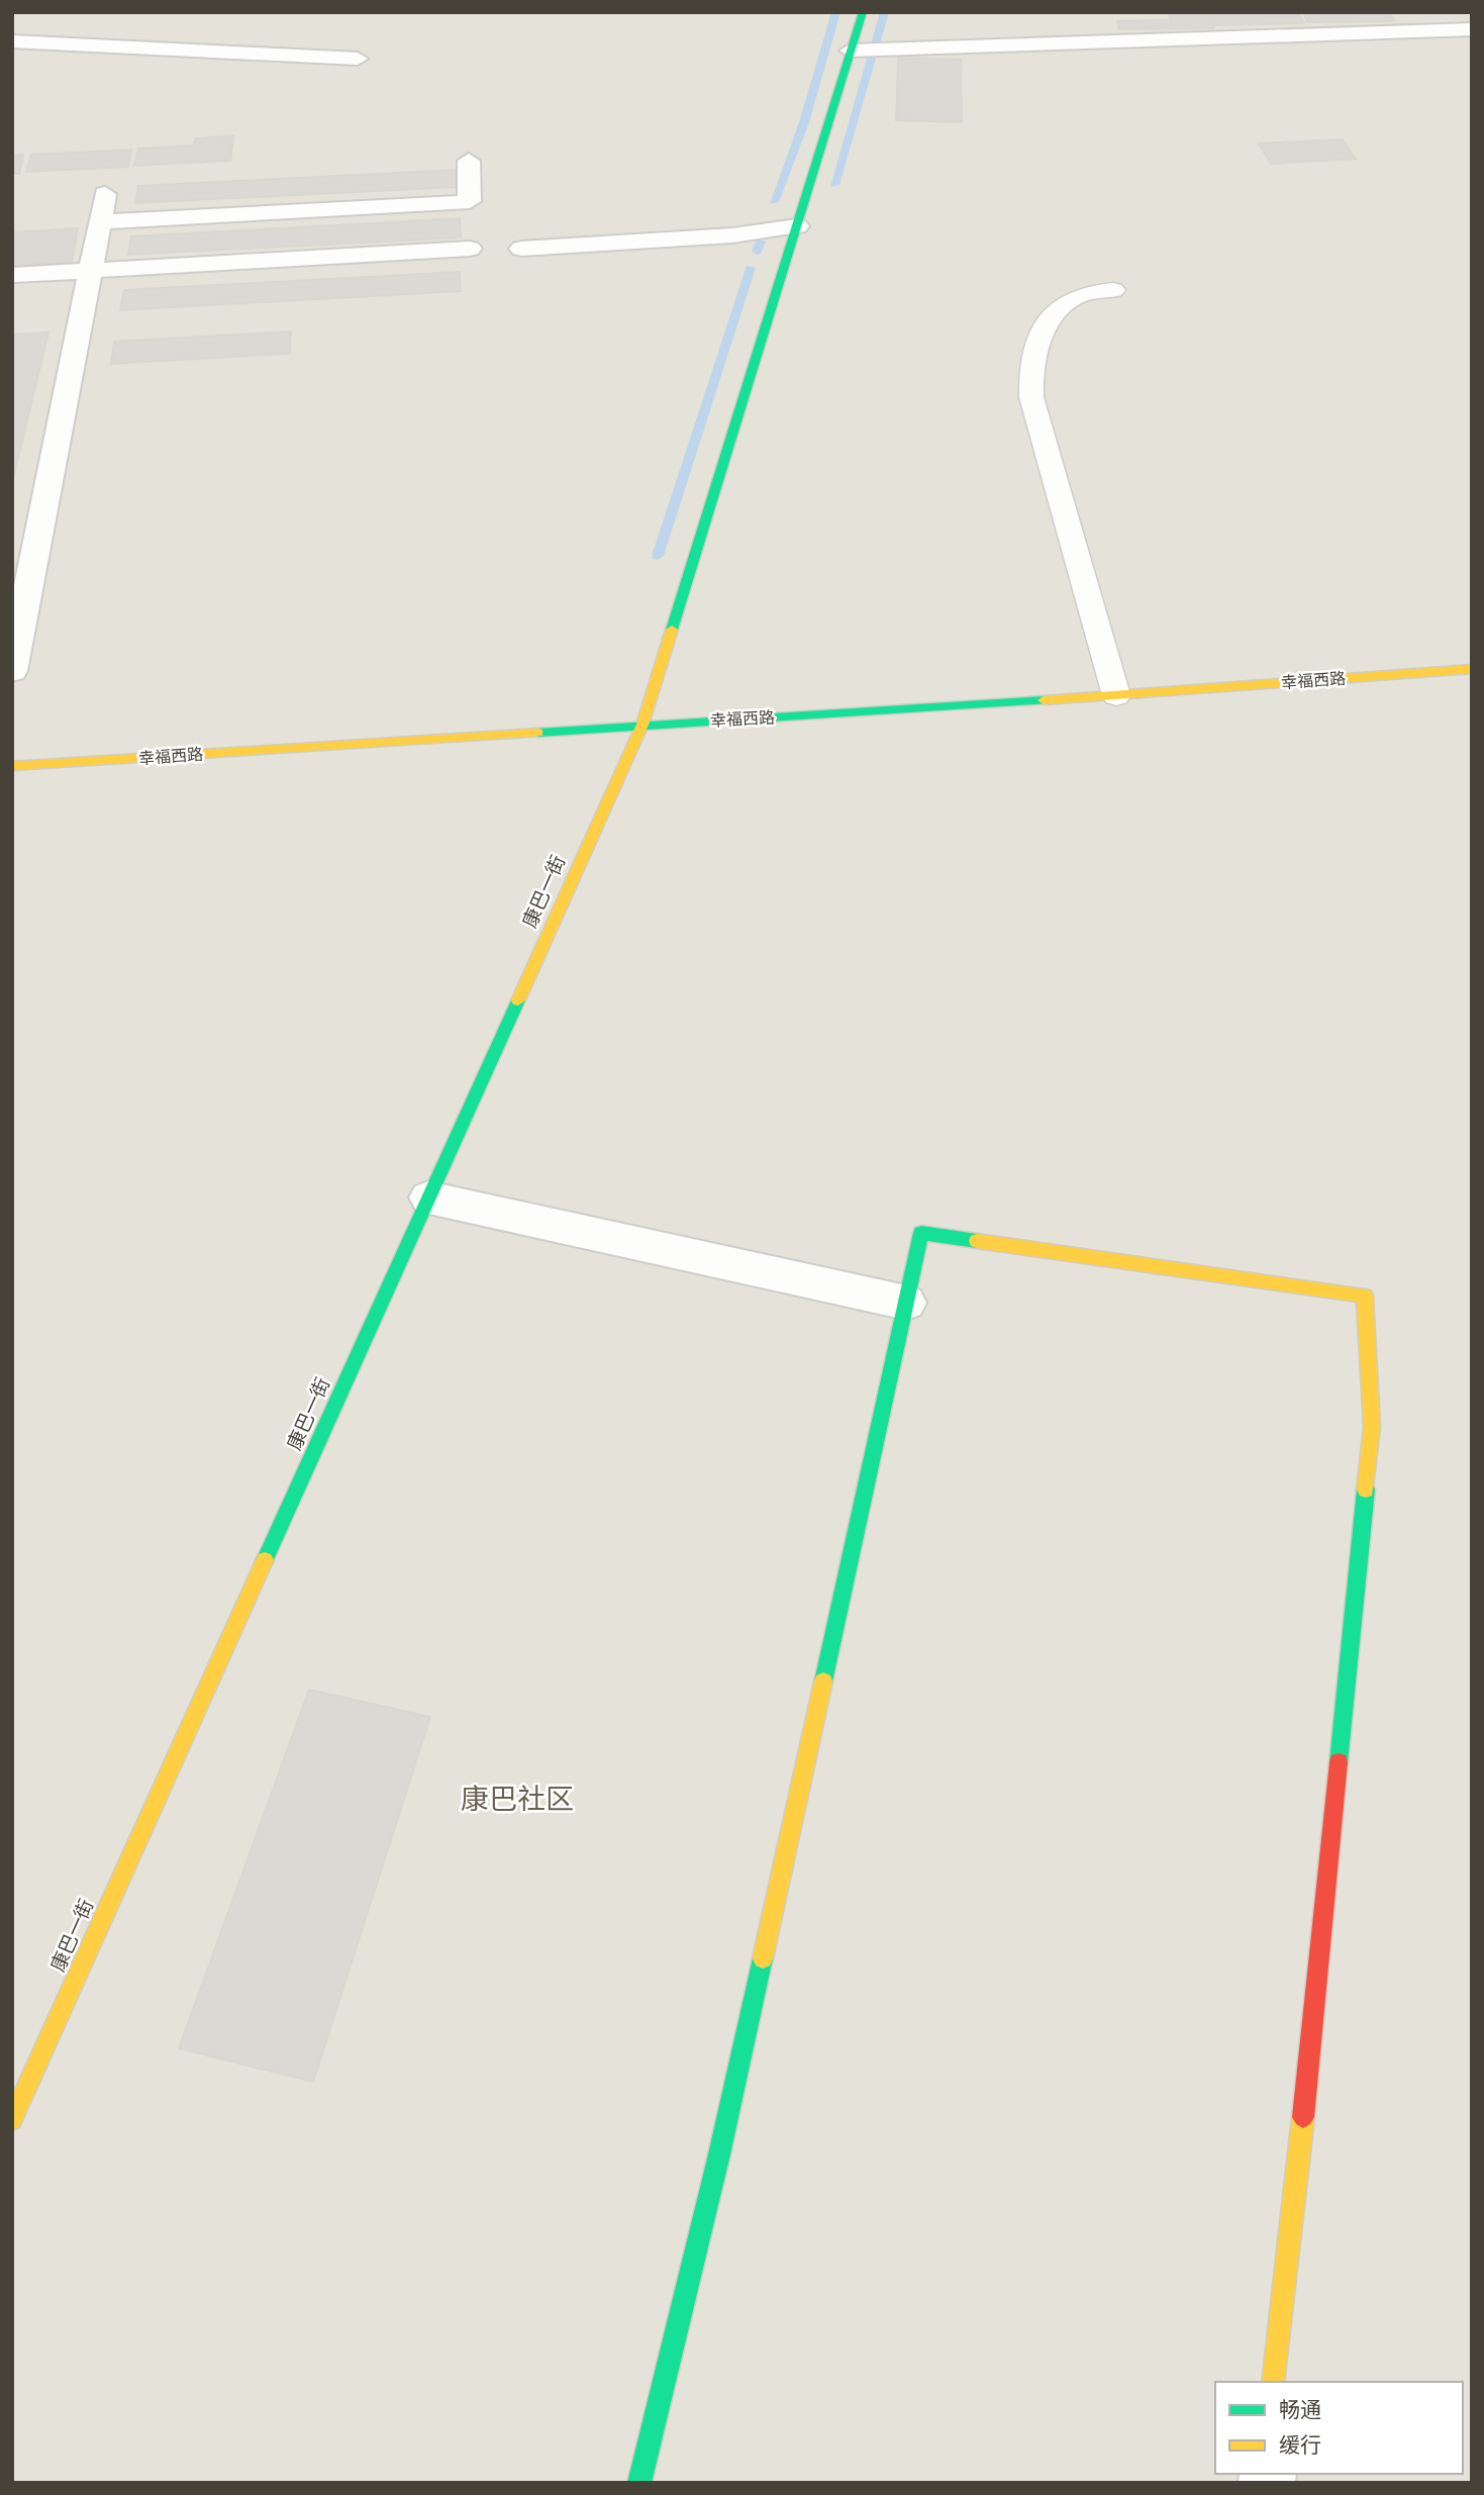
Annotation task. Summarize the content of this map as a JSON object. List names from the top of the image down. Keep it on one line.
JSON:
{"streets":{"street":["幸福西路","康巴一街"]},"crossings":[["幸福西路","康巴一街"]],"districts":["康巴社区"],"legend":["畅通","缓行"]}
